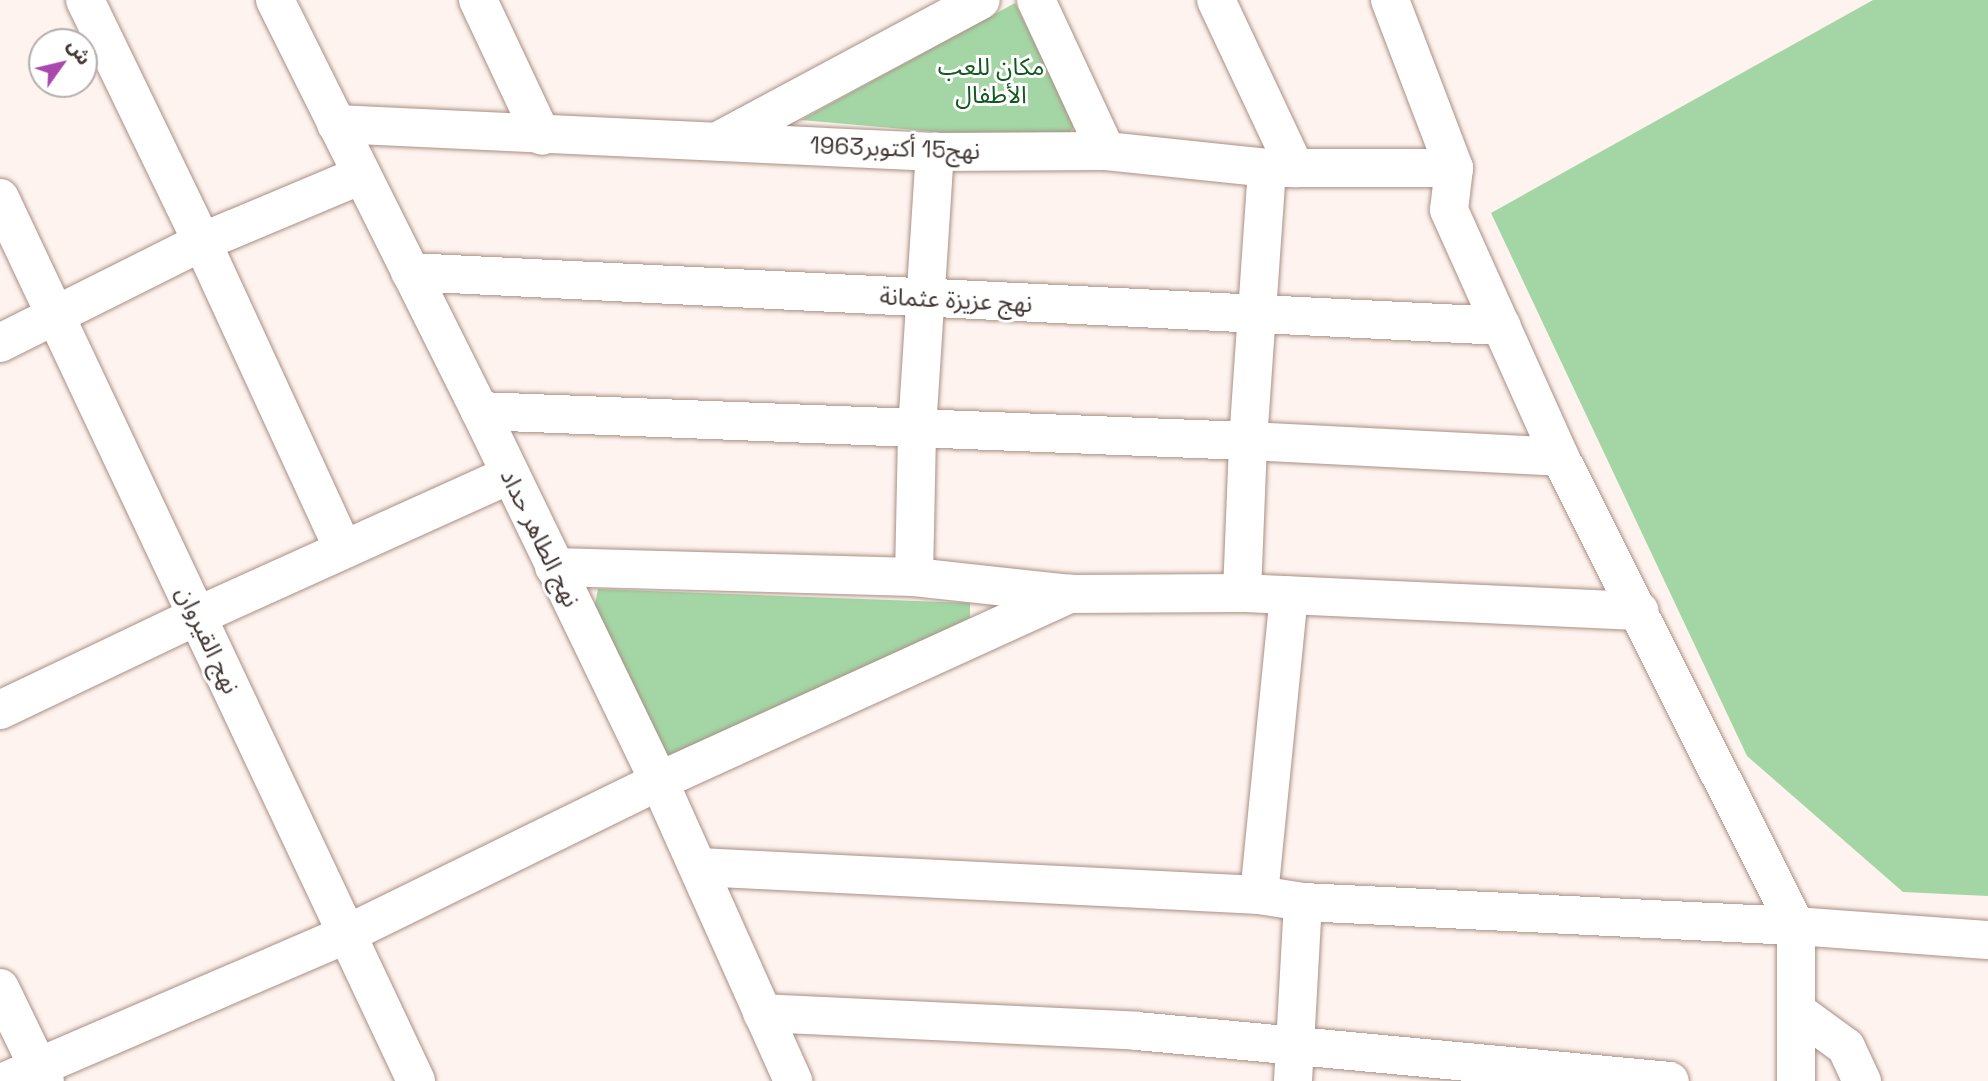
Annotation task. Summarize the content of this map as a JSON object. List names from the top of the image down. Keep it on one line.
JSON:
{"streets":{"street":["نهج15 أكتوبر1963","نهج عزيزة عثمانة","نهج الطاهر حداد","نهج القيروان"]},"crossings":[["نهج15 أكتوبر1963","نهج الطاهر حداد"],["نهج عزيزة عثمانة","نهج الطاهر حداد"]],"parks":["مكان للعب الأطفال"],"north":"top right"}
